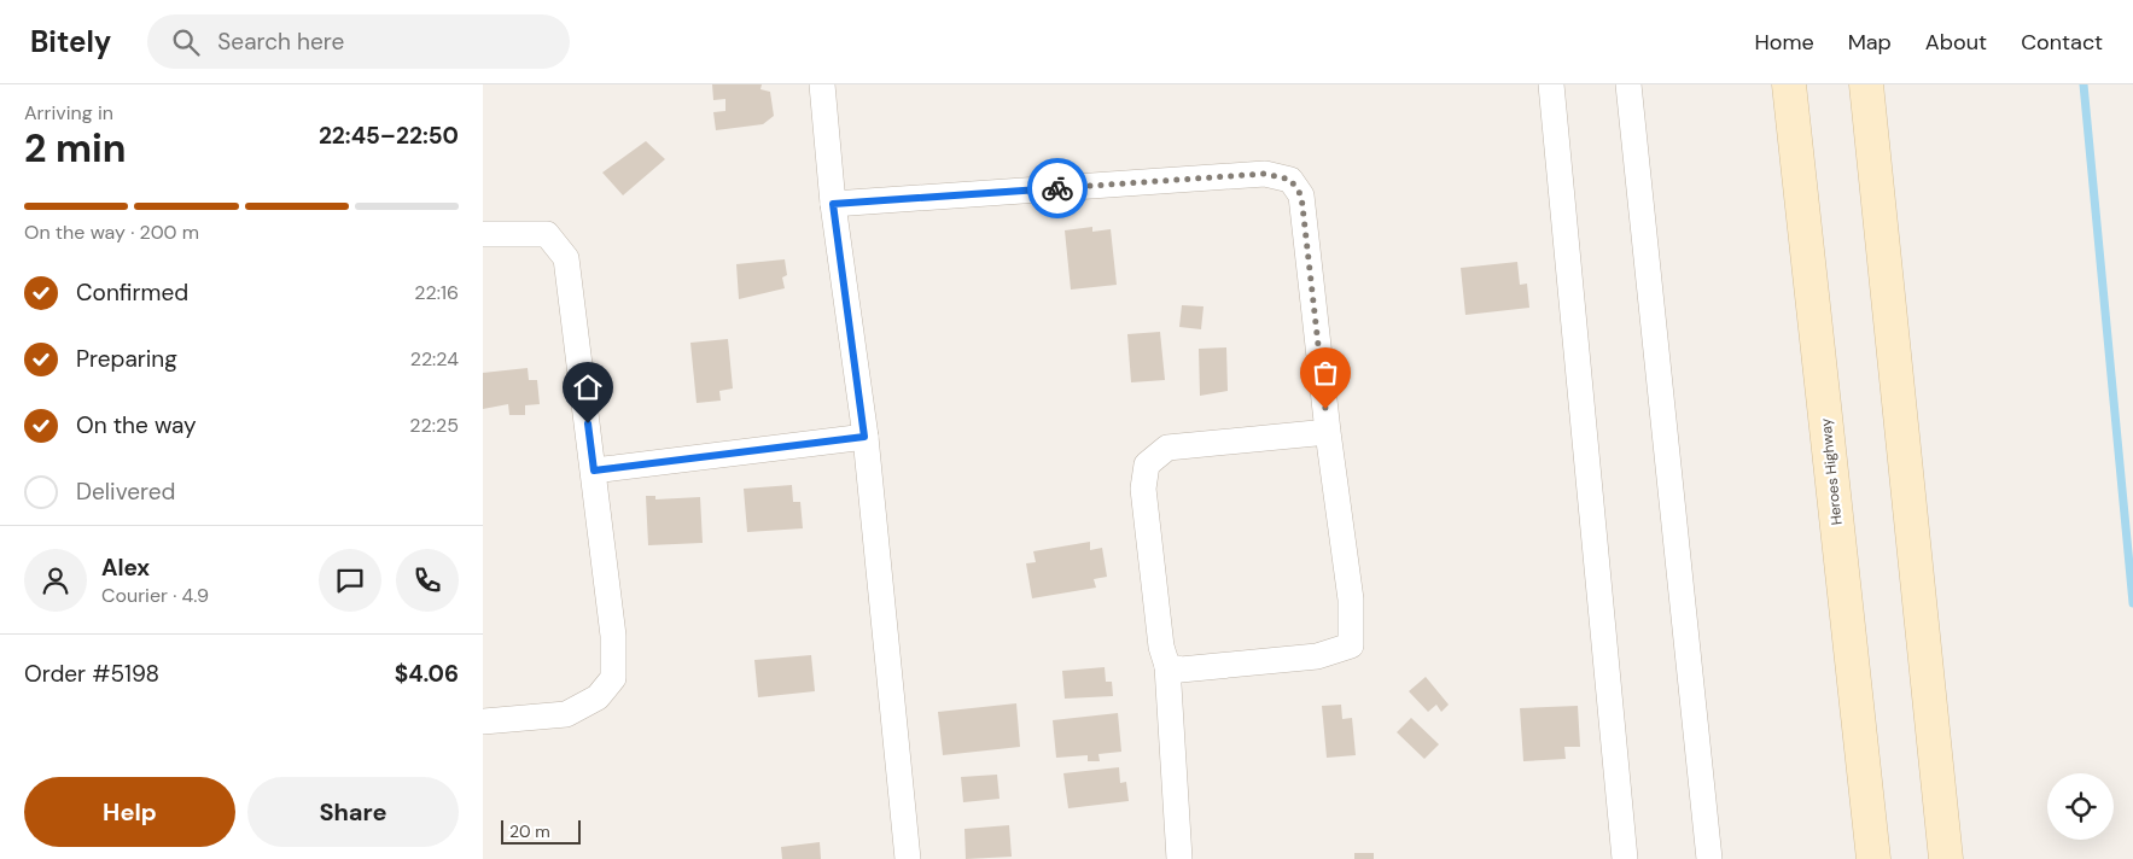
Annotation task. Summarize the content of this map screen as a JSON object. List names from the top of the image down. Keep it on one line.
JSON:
{"streets":{"main road":["Heroes Highway"]},"scale_bar":"20 m","page":{"header":"Bitely","search":"Search here","nav":["Home","Map","About","Contact"],"heading":["2 min","Arriving in","22:45–22:50"],"panel":["Alex","Courier · 4.9","Order #5198","$4.06"],"bar":"On the way · 200 m","list":[["Confirmed","22:16"],["Preparing","22:24"],["On the way","22:25"],"Delivered"],"buttons":["Help","Share"],"scale":"20 m"}}
